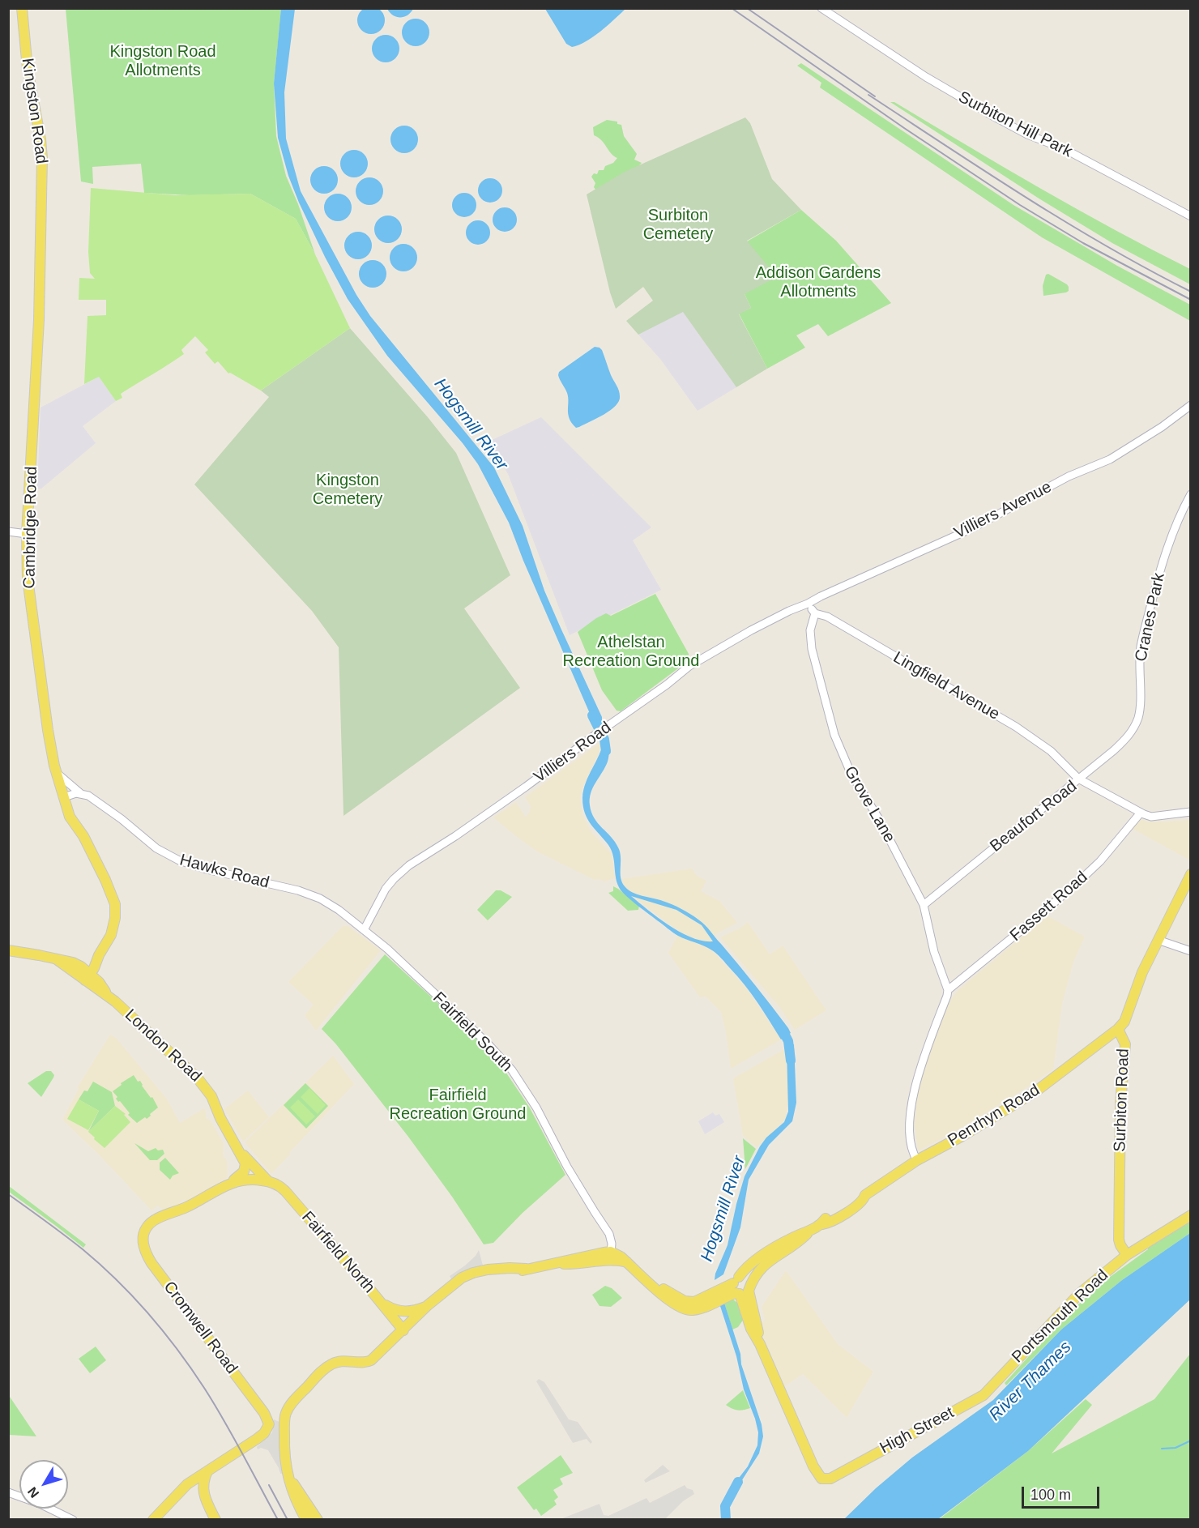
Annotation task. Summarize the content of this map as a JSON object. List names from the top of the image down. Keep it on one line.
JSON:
{"streets":{"main road":["Kingston Road","Cambridge Road","London Road","Surbiton Road","Penrhyn Road","Fairfield North","Portsmouth Road","Cromwell Road","High Street"],"street":["Surbiton Hill Park","Villiers Avenue","Cranes Park","Lingfield Avenue","Villiers Road","Grove Lane","Beaufort Road","Hawks Road","Fassett Road","Fairfield South"]},"crossings":[["Kingston Road","Cambridge Road"],["Villiers Avenue","Villiers Road"],["Cambridge Road","Hawks Road"],["Cambridge Road","London Road"],["Cranes Park","Lingfield Avenue"],["Cranes Park","Beaufort Road"],["Lingfield Avenue","Grove Lane"],["Lingfield Avenue","Beaufort Road"],["Villiers Road","Hawks Road"],["Villiers Road","Fairfield South"],["Grove Lane","Beaufort Road"],["Grove Lane","Fassett Road"],["Beaufort Road","Fassett Road"],["Hawks Road","Fairfield South"],["London Road","Fairfield North"],["Surbiton Road","Penrhyn Road"],["Surbiton Road","Portsmouth Road"],["Penrhyn Road","High Street"],["Portsmouth Road","High Street"]],"water":["Hogsmill River","River Thames"],"parks":["Kingston Road Allotments","Surbiton Cemetery","Addison Gardens Allotments","Kingston Cemetery","Athelstan Recreation Ground","Fairfield Recreation Ground"],"scale_bar":"100 m","north":"bottom left"}
